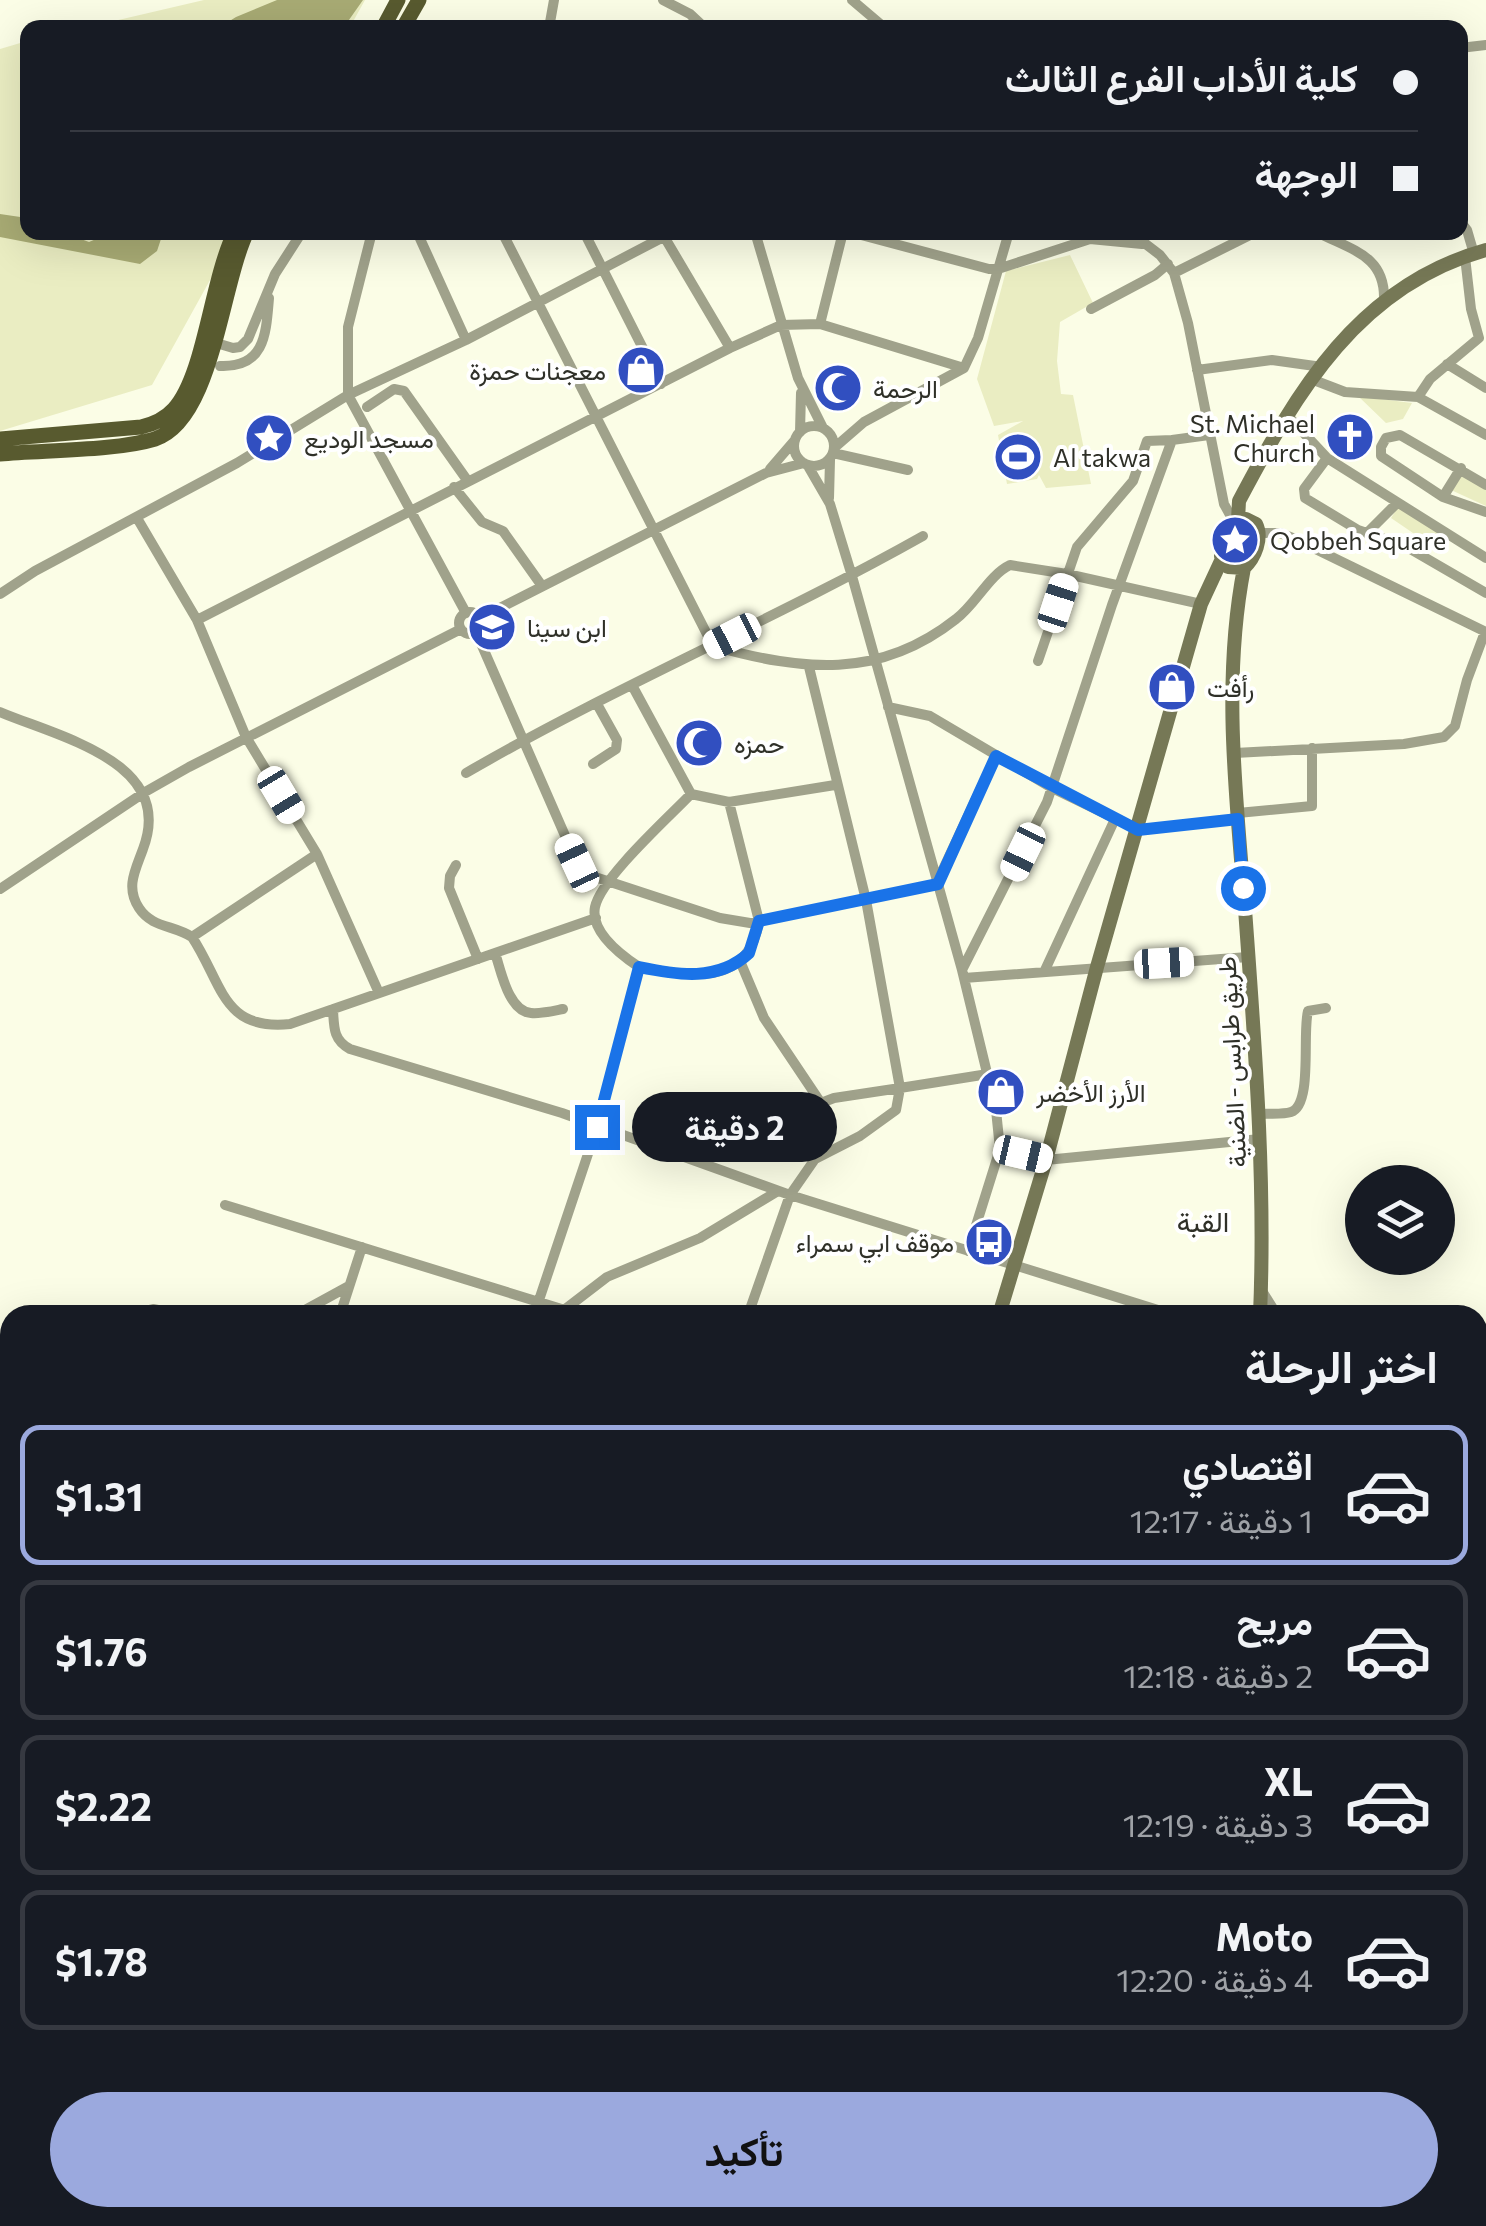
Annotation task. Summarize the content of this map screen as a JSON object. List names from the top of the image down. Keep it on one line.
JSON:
{"streets":{"main road":["طريق طرابس - الضنية"]},"districts":["القبة"],"places":{"shop":["معجنات حمزة","رأفت","الأرز الأخضر"],"mosque":["الرحمة","حمزه"],"church":["St. Michael Church"],"place":["مسجد الوديع","Qobbeh Square"],"sports":["Al takwa"],"school or university":["ابن سينا"],"bus stop":["موقف ابي سمراء"]},"page":{"banner":["كلية الأداب الفرع الثالث","الوجهة"],"bubble":"2 دقيقة","heading":"اختر الرحلة","list":[{"name":"اقتصادي","note":"1 دقيقة · 12:17","value":"$1.31"},{"name":"مريح","note":"2 دقيقة · 12:18","value":"$1.76"},{"name":"XL","note":"3 دقيقة · 12:19","value":"$2.22"},{"name":"Moto","note":"4 دقيقة · 12:20","value":"$1.78"}],"buttons":"تأكيد"}}
